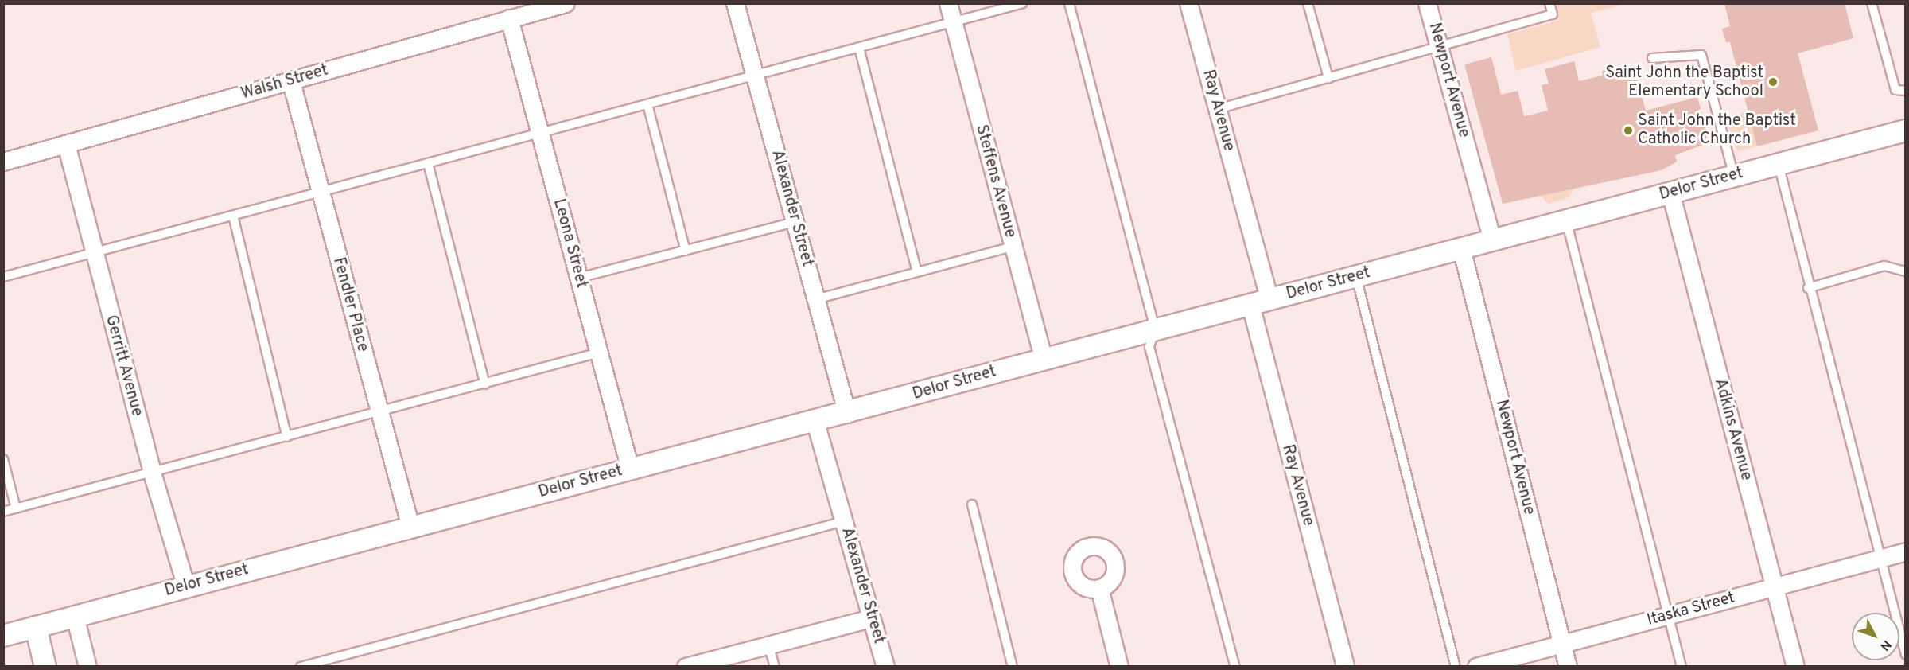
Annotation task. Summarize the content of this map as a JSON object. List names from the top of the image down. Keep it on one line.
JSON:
{"streets":{"street":["Newport Avenue","Walsh Street","Ray Avenue","Steffens Avenue","Delor Street","Alexander Street","Leona Street","Fendler Place","Gerritt Avenue","Adkins Avenue","Itaska Street"]},"crossings":[["Newport Avenue","Delor Street"],["Newport Avenue","Itaska Street"],["Walsh Street","Leona Street"],["Walsh Street","Fendler Place"],["Walsh Street","Gerritt Avenue"],["Ray Avenue","Delor Street"],["Steffens Avenue","Delor Street"],["Delor Street","Alexander Street"],["Delor Street","Leona Street"],["Delor Street","Fendler Place"],["Delor Street","Gerritt Avenue"],["Delor Street","Adkins Avenue"],["Adkins Avenue","Itaska Street"]],"places":["Saint John the Baptist Elementary School","Saint John the Baptist Catholic Church"],"north":"bottom right"}
